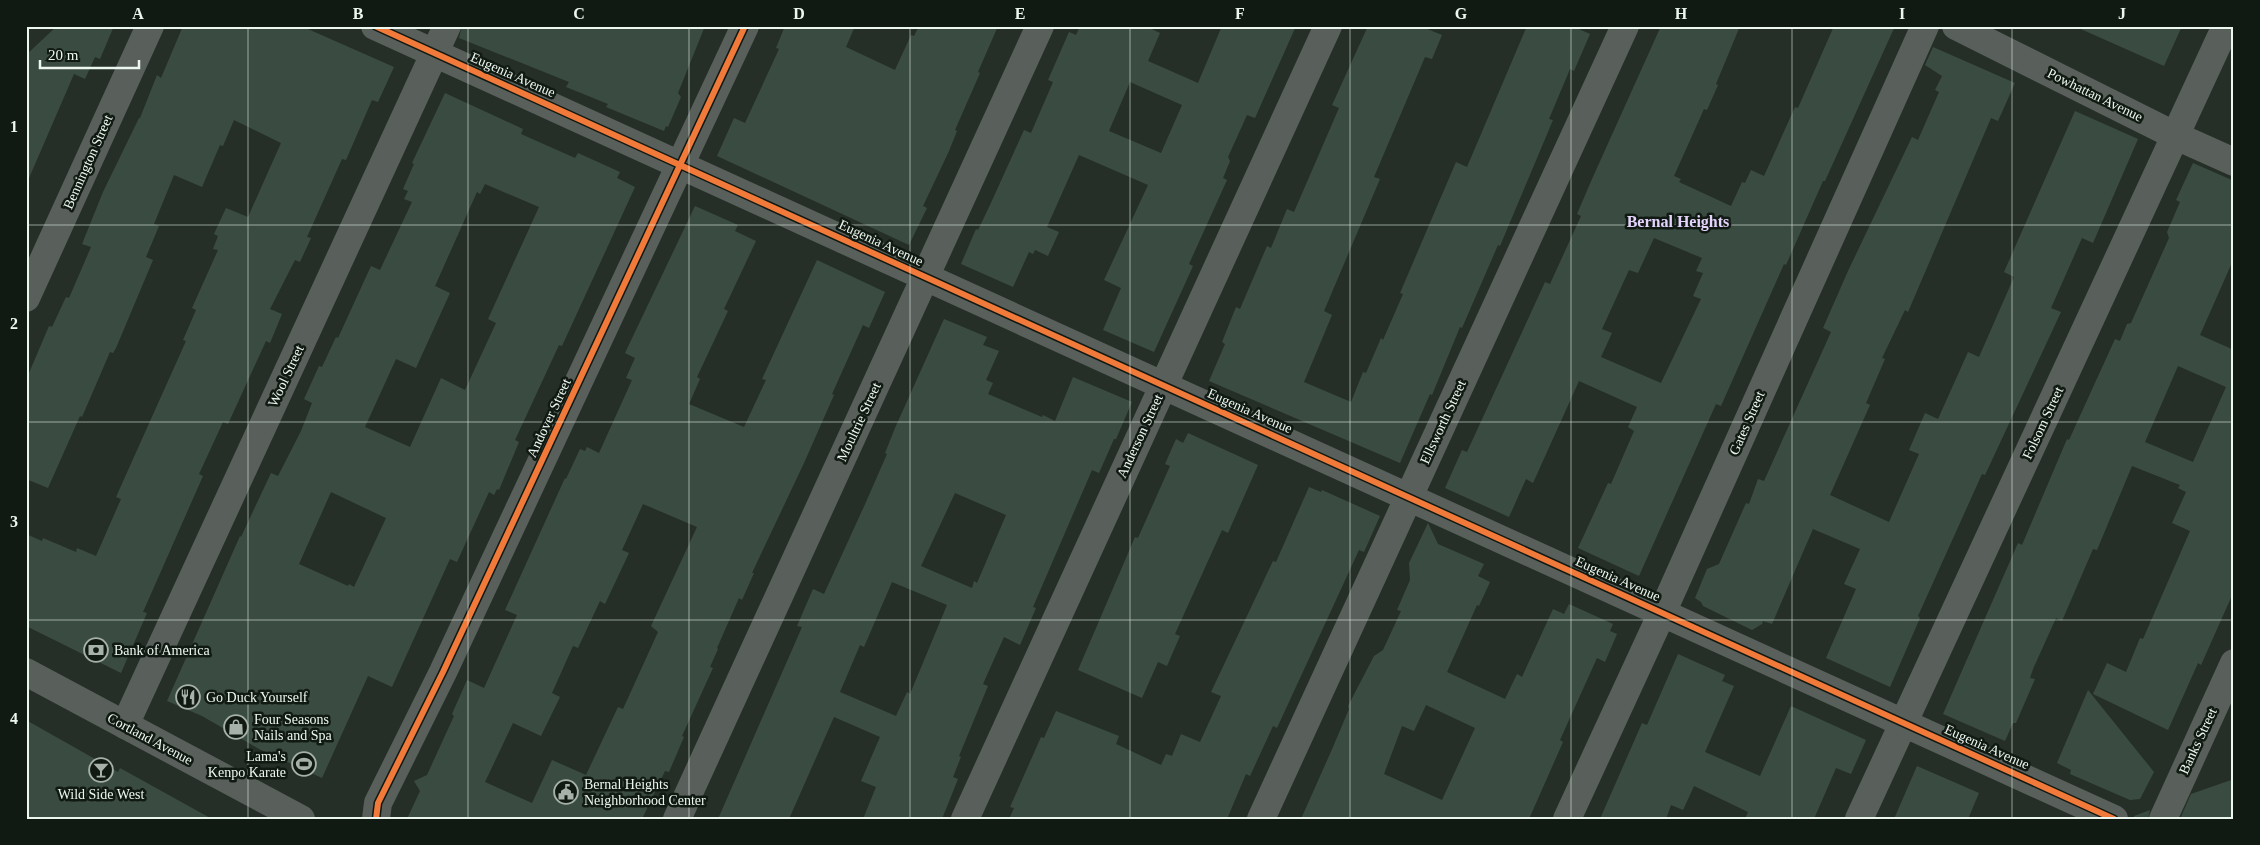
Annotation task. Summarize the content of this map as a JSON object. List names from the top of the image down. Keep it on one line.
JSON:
{"streets":{"street":["Eugenia Avenue","Powhattan Avenue","Bennington Street","Wool Street","Andover Street","Moultrie Street","Ellsworth Street","Gates Street","Folsom Street","Anderson Street","Cortland Avenue","Banks Street"]},"crossings":[["Eugenia Avenue","Wool Street"],["Eugenia Avenue","Andover Street"],["Eugenia Avenue","Moultrie Street"],["Eugenia Avenue","Ellsworth Street"],["Eugenia Avenue","Gates Street"],["Eugenia Avenue","Folsom Street"],["Eugenia Avenue","Anderson Street"],["Powhattan Avenue","Folsom Street"],["Wool Street","Cortland Avenue"]],"districts":["Bernal Heights"],"places":{"bank":["Bank of America"],"restaurant":["Go Duck Yourself"],"shop":["Four Seasons Nails and Spa"],"sports":["Lama's Kenpo Karate"],"bar":["Wild Side West"],"public building":["Bernal Heights Neighborhood Center"]},"scale_bar":"20 m","grid":{"columns":["A","B","C","D","E","F","G","H","I","J"],"rows":["1","2","3","4"]}}
